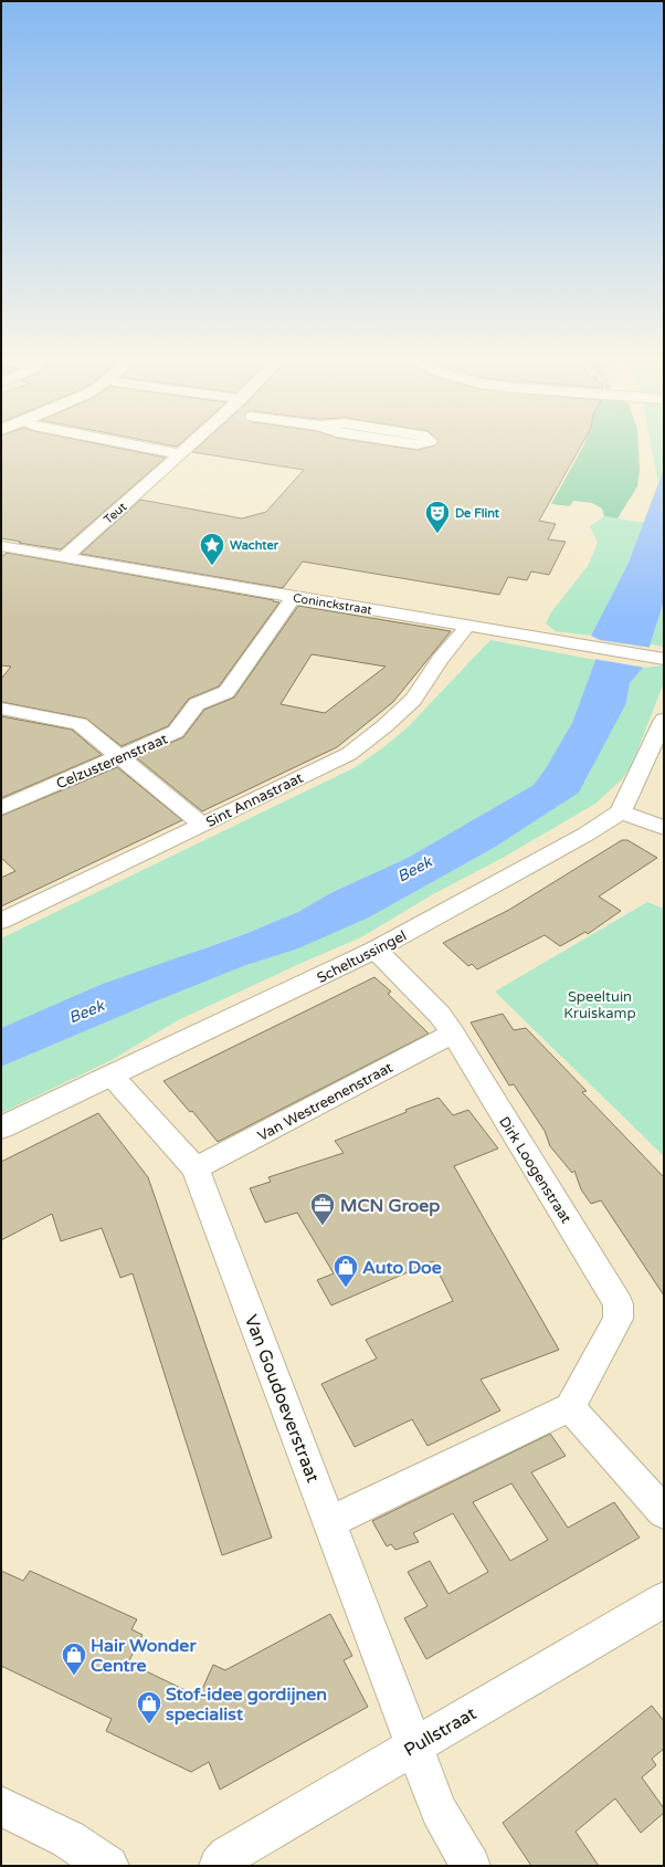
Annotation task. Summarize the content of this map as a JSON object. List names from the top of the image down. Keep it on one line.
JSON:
{"streets":{"street":["Teut","Coninckstraat","Celzusterenstraat","Sint Annastraat","Scheltussingel","Van Westreenenstraat","Dirk Loogenstraat","Van Goudoeverstraat","Pullstraat"]},"crossings":[["Teut","Coninckstraat"],["Coninckstraat","Celzusterenstraat"],["Coninckstraat","Sint Annastraat"],["Scheltussingel","Dirk Loogenstraat"],["Scheltussingel","Van Goudoeverstraat"],["Van Westreenenstraat","Dirk Loogenstraat"],["Van Westreenenstraat","Van Goudoeverstraat"],["Van Goudoeverstraat","Pullstraat"]],"water":["Beek"],"parks":["Speeltuin Kruiskamp"],"places":{"theatre":["De Flint"],"place":["Wachter"],"office":["MCN Groep"],"shop":["Auto Doe","Hair Wonder Centre","Stof-idee gordijnen specialist"]}}
